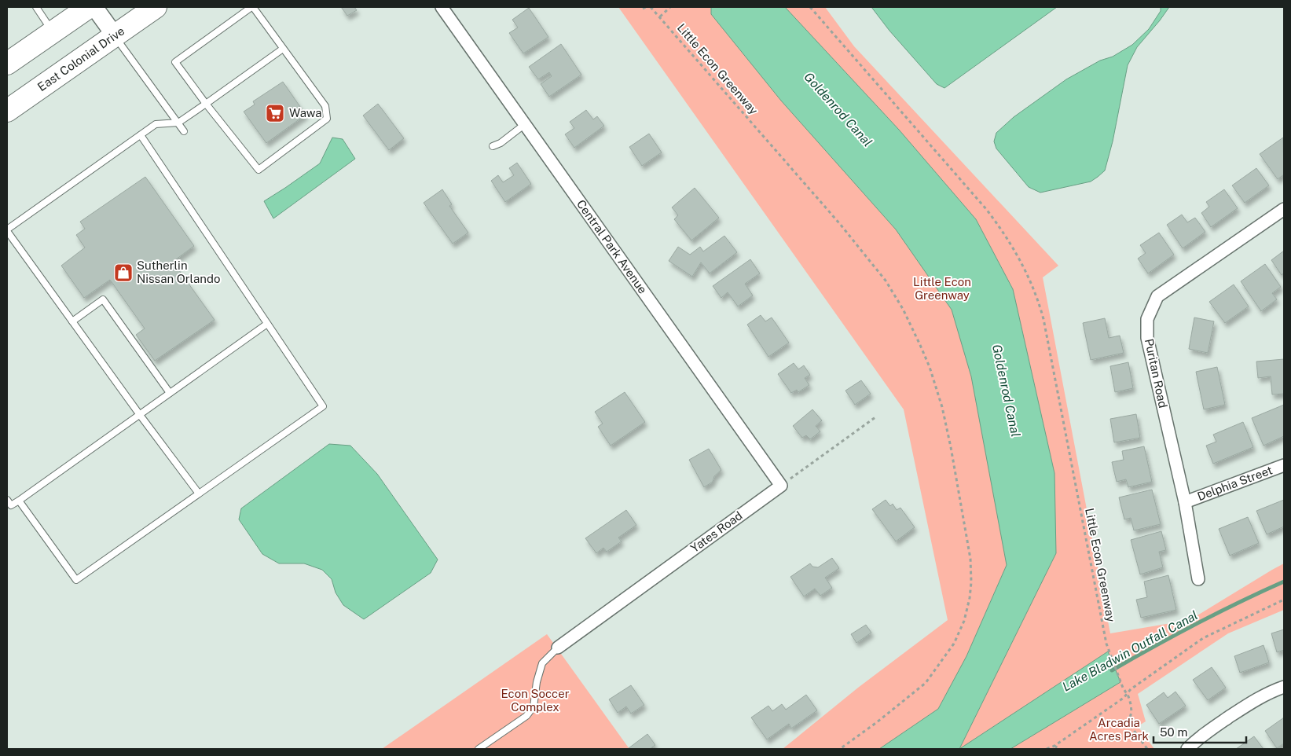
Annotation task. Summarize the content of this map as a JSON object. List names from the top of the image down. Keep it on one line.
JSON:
{"streets":{"highway":["East Colonial Drive"],"street":["Central Park Avenue","Puritan Road","Delphia Street","Yates Road"],"path":["Little Econ Greenway"]},"crossings":[["Central Park Avenue","Yates Road"],["Puritan Road","Delphia Street"]],"water":["Goldenrod Canal","Lake Bladwin Outfall Canal"],"parks":["Little Econ Greenway","Econ Soccer Complex","Arcadia Acres Park"],"places":{"supermarket":["Wawa"],"shop":["Sutherlin Nissan Orlando"]},"scale_bar":"50 m"}
